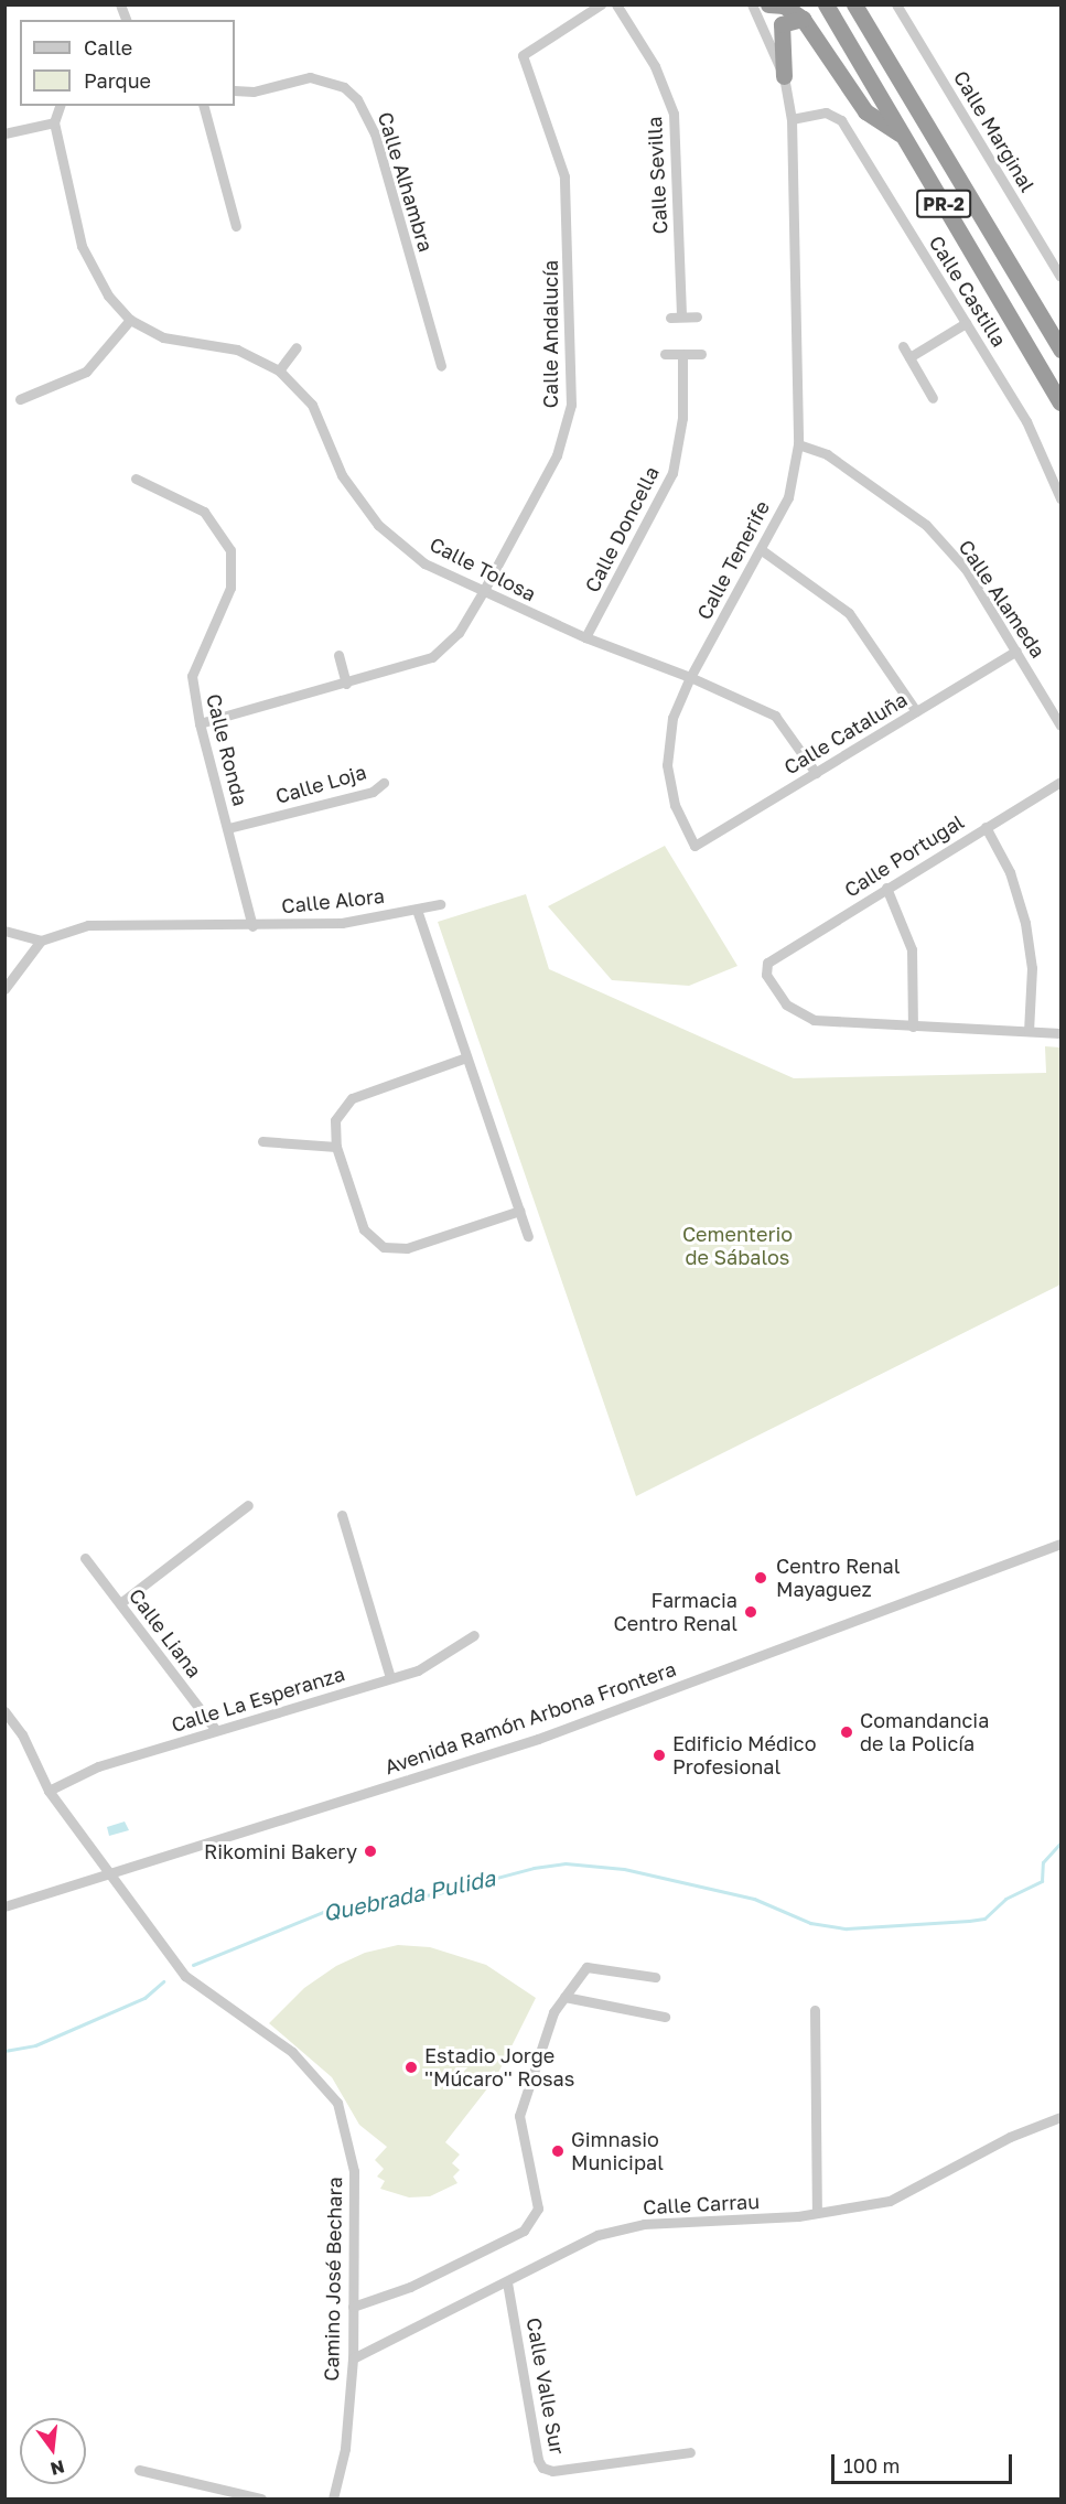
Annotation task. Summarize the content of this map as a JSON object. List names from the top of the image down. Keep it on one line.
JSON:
{"streets":{"highway":["PR-2"],"street":["Calle Marginal","Calle Sevilla","Calle Alhambra","Calle Castilla","Calle Andalucía","Calle Doncella","Calle Tenerife","Calle Tolosa","Calle Alameda","Calle Cataluña","Calle Ronda","Calle Loja","Calle Portugal","Calle Alora","Calle Liana","Calle La Esperanza","Avenida Ramón Arbona Frontera","Calle Carrau","Camino José Bechara","Calle Valle Sur"]},"crossings":[["Calle Castilla","Calle Tenerife"],["Calle Andalucía","Calle Tolosa"],["Calle Andalucía","Calle Ronda"],["Calle Doncella","Calle Tolosa"],["Calle Tenerife","Calle Tolosa"],["Calle Tenerife","Calle Alameda"],["Calle Tenerife","Calle Cataluña"],["Calle Tolosa","Calle Cataluña"],["Calle Alameda","Calle Cataluña"],["Calle Ronda","Calle Loja"],["Calle Ronda","Calle Alora"],["Calle Liana","Calle La Esperanza"],["Calle La Esperanza","Camino José Bechara"],["Avenida Ramón Arbona Frontera","Camino José Bechara"],["Calle Carrau","Camino José Bechara"],["Calle Carrau","Calle Valle Sur"]],"water":["Quebrada Pulida"],"parks":["Cementerio de Sábalos"],"places":["Centro Renal Mayaguez","Farmacia Centro Renal","Comandancia de la Policía","Edificio Médico Profesional","Rikomini Bakery","Estadio Jorge ''Múcaro'' Rosas","Gimnasio Municipal"],"legend":["Calle","Parque"],"scale_bar":"100 m","north":"bottom"}
